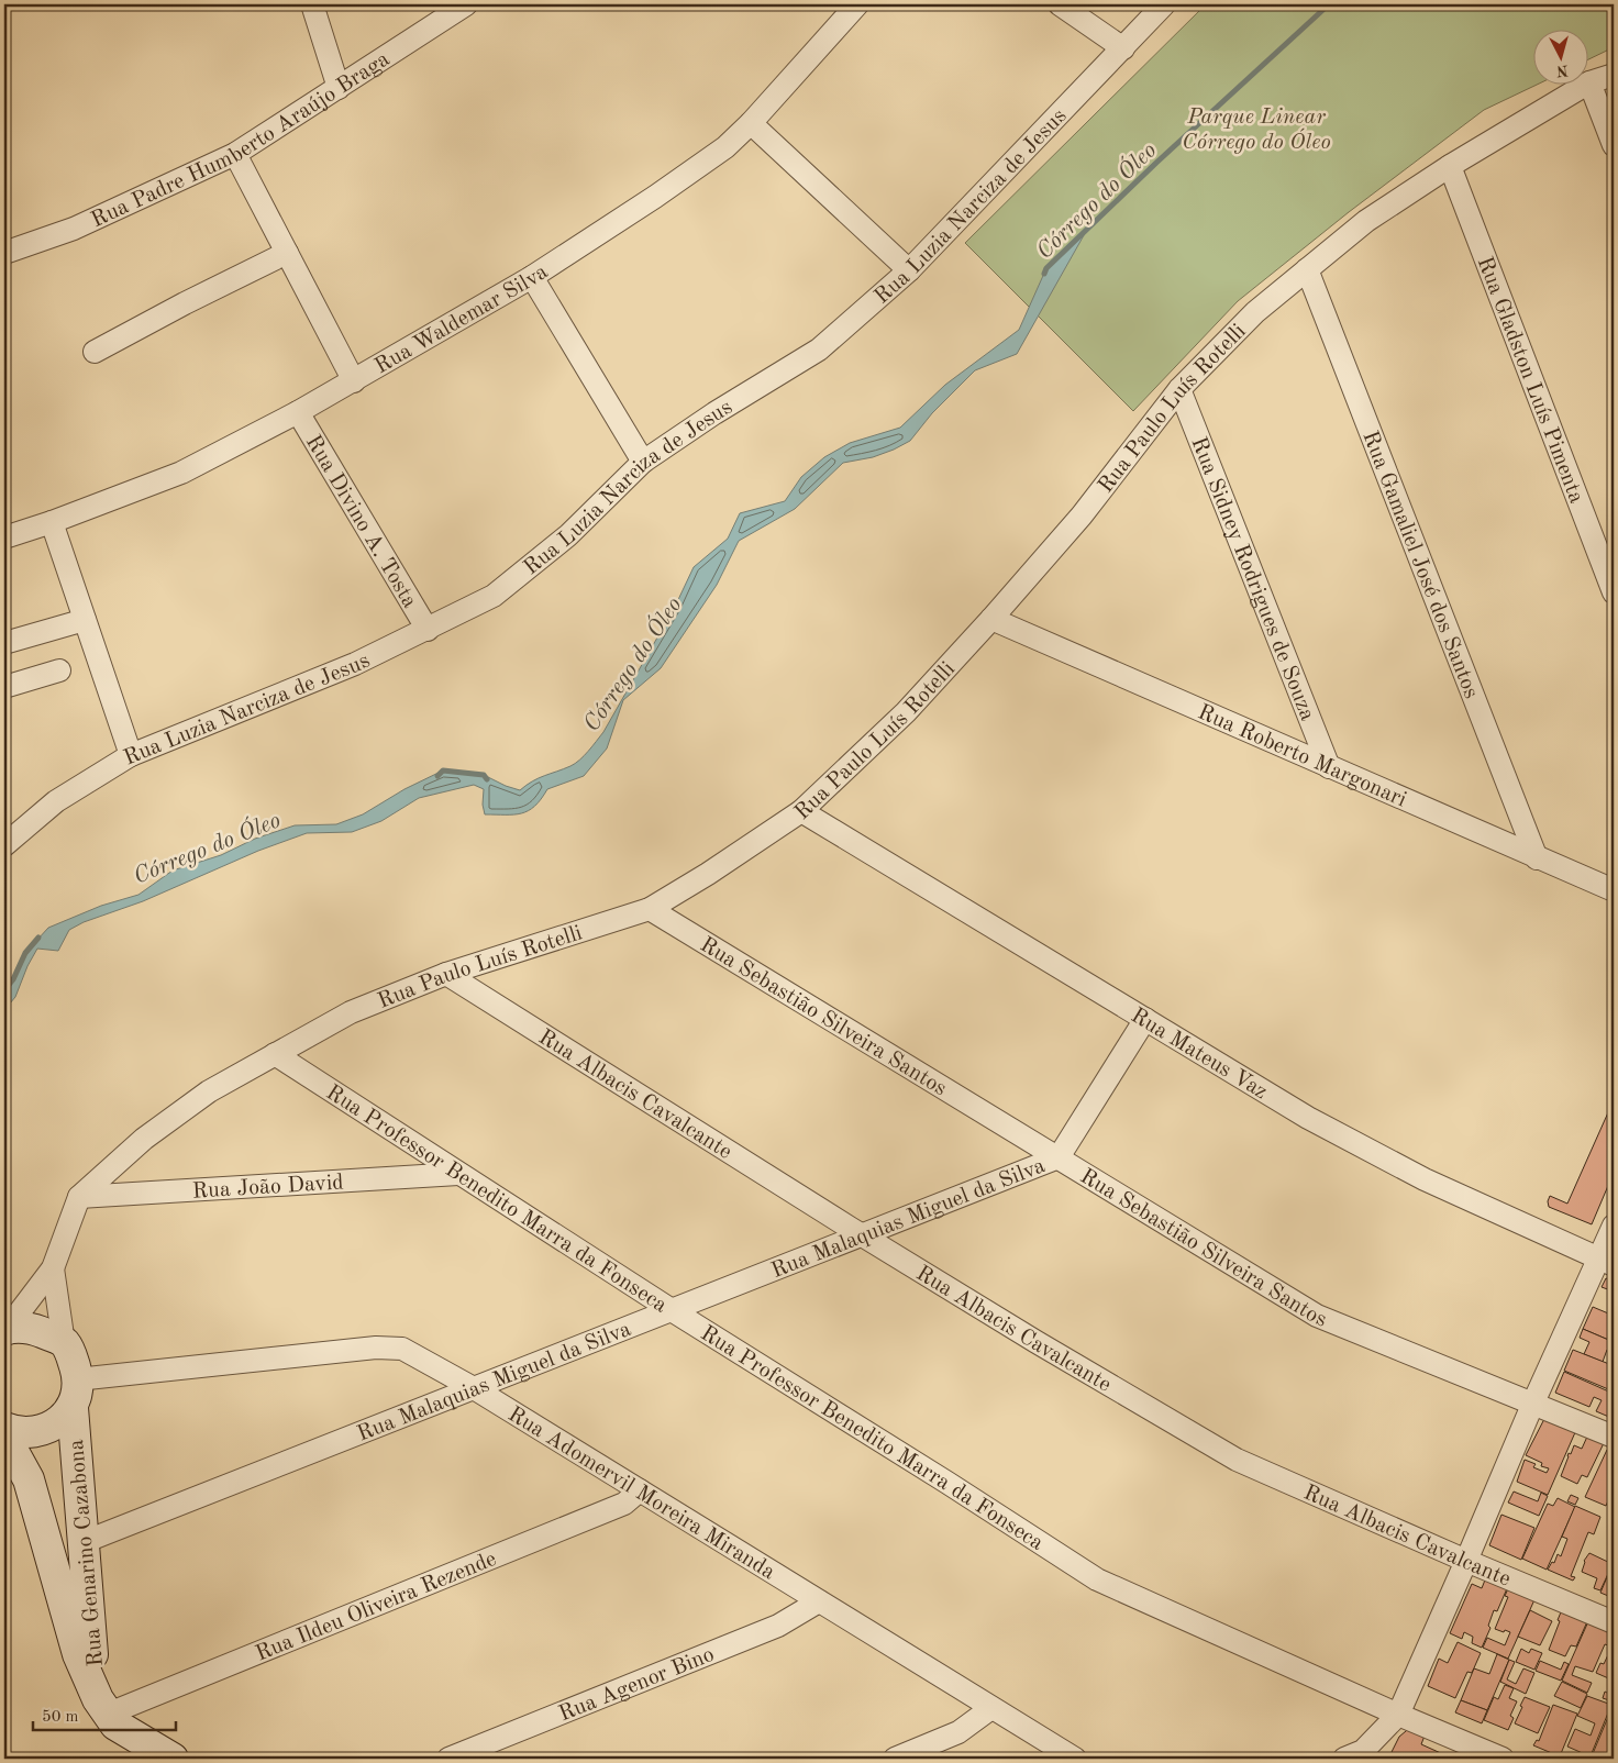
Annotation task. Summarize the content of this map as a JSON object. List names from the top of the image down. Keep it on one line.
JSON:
{"streets":{"street":["Rua Padre Humberto Araújo Braga","Rua Luzia Narciza de Jesus","Rua Waldemar Silva","Rua Gladston Luís Pimenta","Rua Paulo Luís Rotelli","Rua Divino A. Tosta","Rua Gamaliel José dos Santos","Rua Sidney Rodrigues de Souza","Rua Roberto Margonari","Rua Sebastião Silveira Santos","Rua Mateus Vaz","Rua Albacis Cavalcante","Rua João David","Rua Professor Benedito Marra da Fonseca","Rua Malaquias Miguel da Silva","Rua Adomervil Moreira Miranda","Rua Genarino Cazabona","Rua Ildeu Oliveira Rezende","Rua Agenor Bino"]},"crossings":[["Rua Luzia Narciza de Jesus","Rua Divino A. Tosta"],["Rua Waldemar Silva","Rua Divino A. Tosta"],["Rua Gladston Luís Pimenta","Rua Paulo Luís Rotelli"],["Rua Paulo Luís Rotelli","Rua Gamaliel José dos Santos"],["Rua Paulo Luís Rotelli","Rua Sidney Rodrigues de Souza"],["Rua Paulo Luís Rotelli","Rua Roberto Margonari"],["Rua Paulo Luís Rotelli","Rua Sebastião Silveira Santos"],["Rua Paulo Luís Rotelli","Rua Mateus Vaz"],["Rua Paulo Luís Rotelli","Rua Albacis Cavalcante"],["Rua Paulo Luís Rotelli","Rua João David"],["Rua Paulo Luís Rotelli","Rua Professor Benedito Marra da Fonseca"],["Rua Paulo Luís Rotelli","Rua Genarino Cazabona"],["Rua Gamaliel José dos Santos","Rua Roberto Margonari"],["Rua Sidney Rodrigues de Souza","Rua Roberto Margonari"],["Rua Sebastião Silveira Santos","Rua Malaquias Miguel da Silva"],["Rua Mateus Vaz","Rua Malaquias Miguel da Silva"],["Rua Albacis Cavalcante","Rua Malaquias Miguel da Silva"],["Rua João David","Rua Professor Benedito Marra da Fonseca"],["Rua Professor Benedito Marra da Fonseca","Rua Malaquias Miguel da Silva"],["Rua Malaquias Miguel da Silva","Rua Adomervil Moreira Miranda"],["Rua Malaquias Miguel da Silva","Rua Genarino Cazabona"],["Rua Adomervil Moreira Miranda","Rua Genarino Cazabona"],["Rua Adomervil Moreira Miranda","Rua Ildeu Oliveira Rezende"],["Rua Adomervil Moreira Miranda","Rua Agenor Bino"],["Rua Genarino Cazabona","Rua Ildeu Oliveira Rezende"]],"water":["Córrego do Óleo"],"parks":["Parque Linear Córrego do Óleo"],"scale_bar":"50 m","north":"bottom"}
